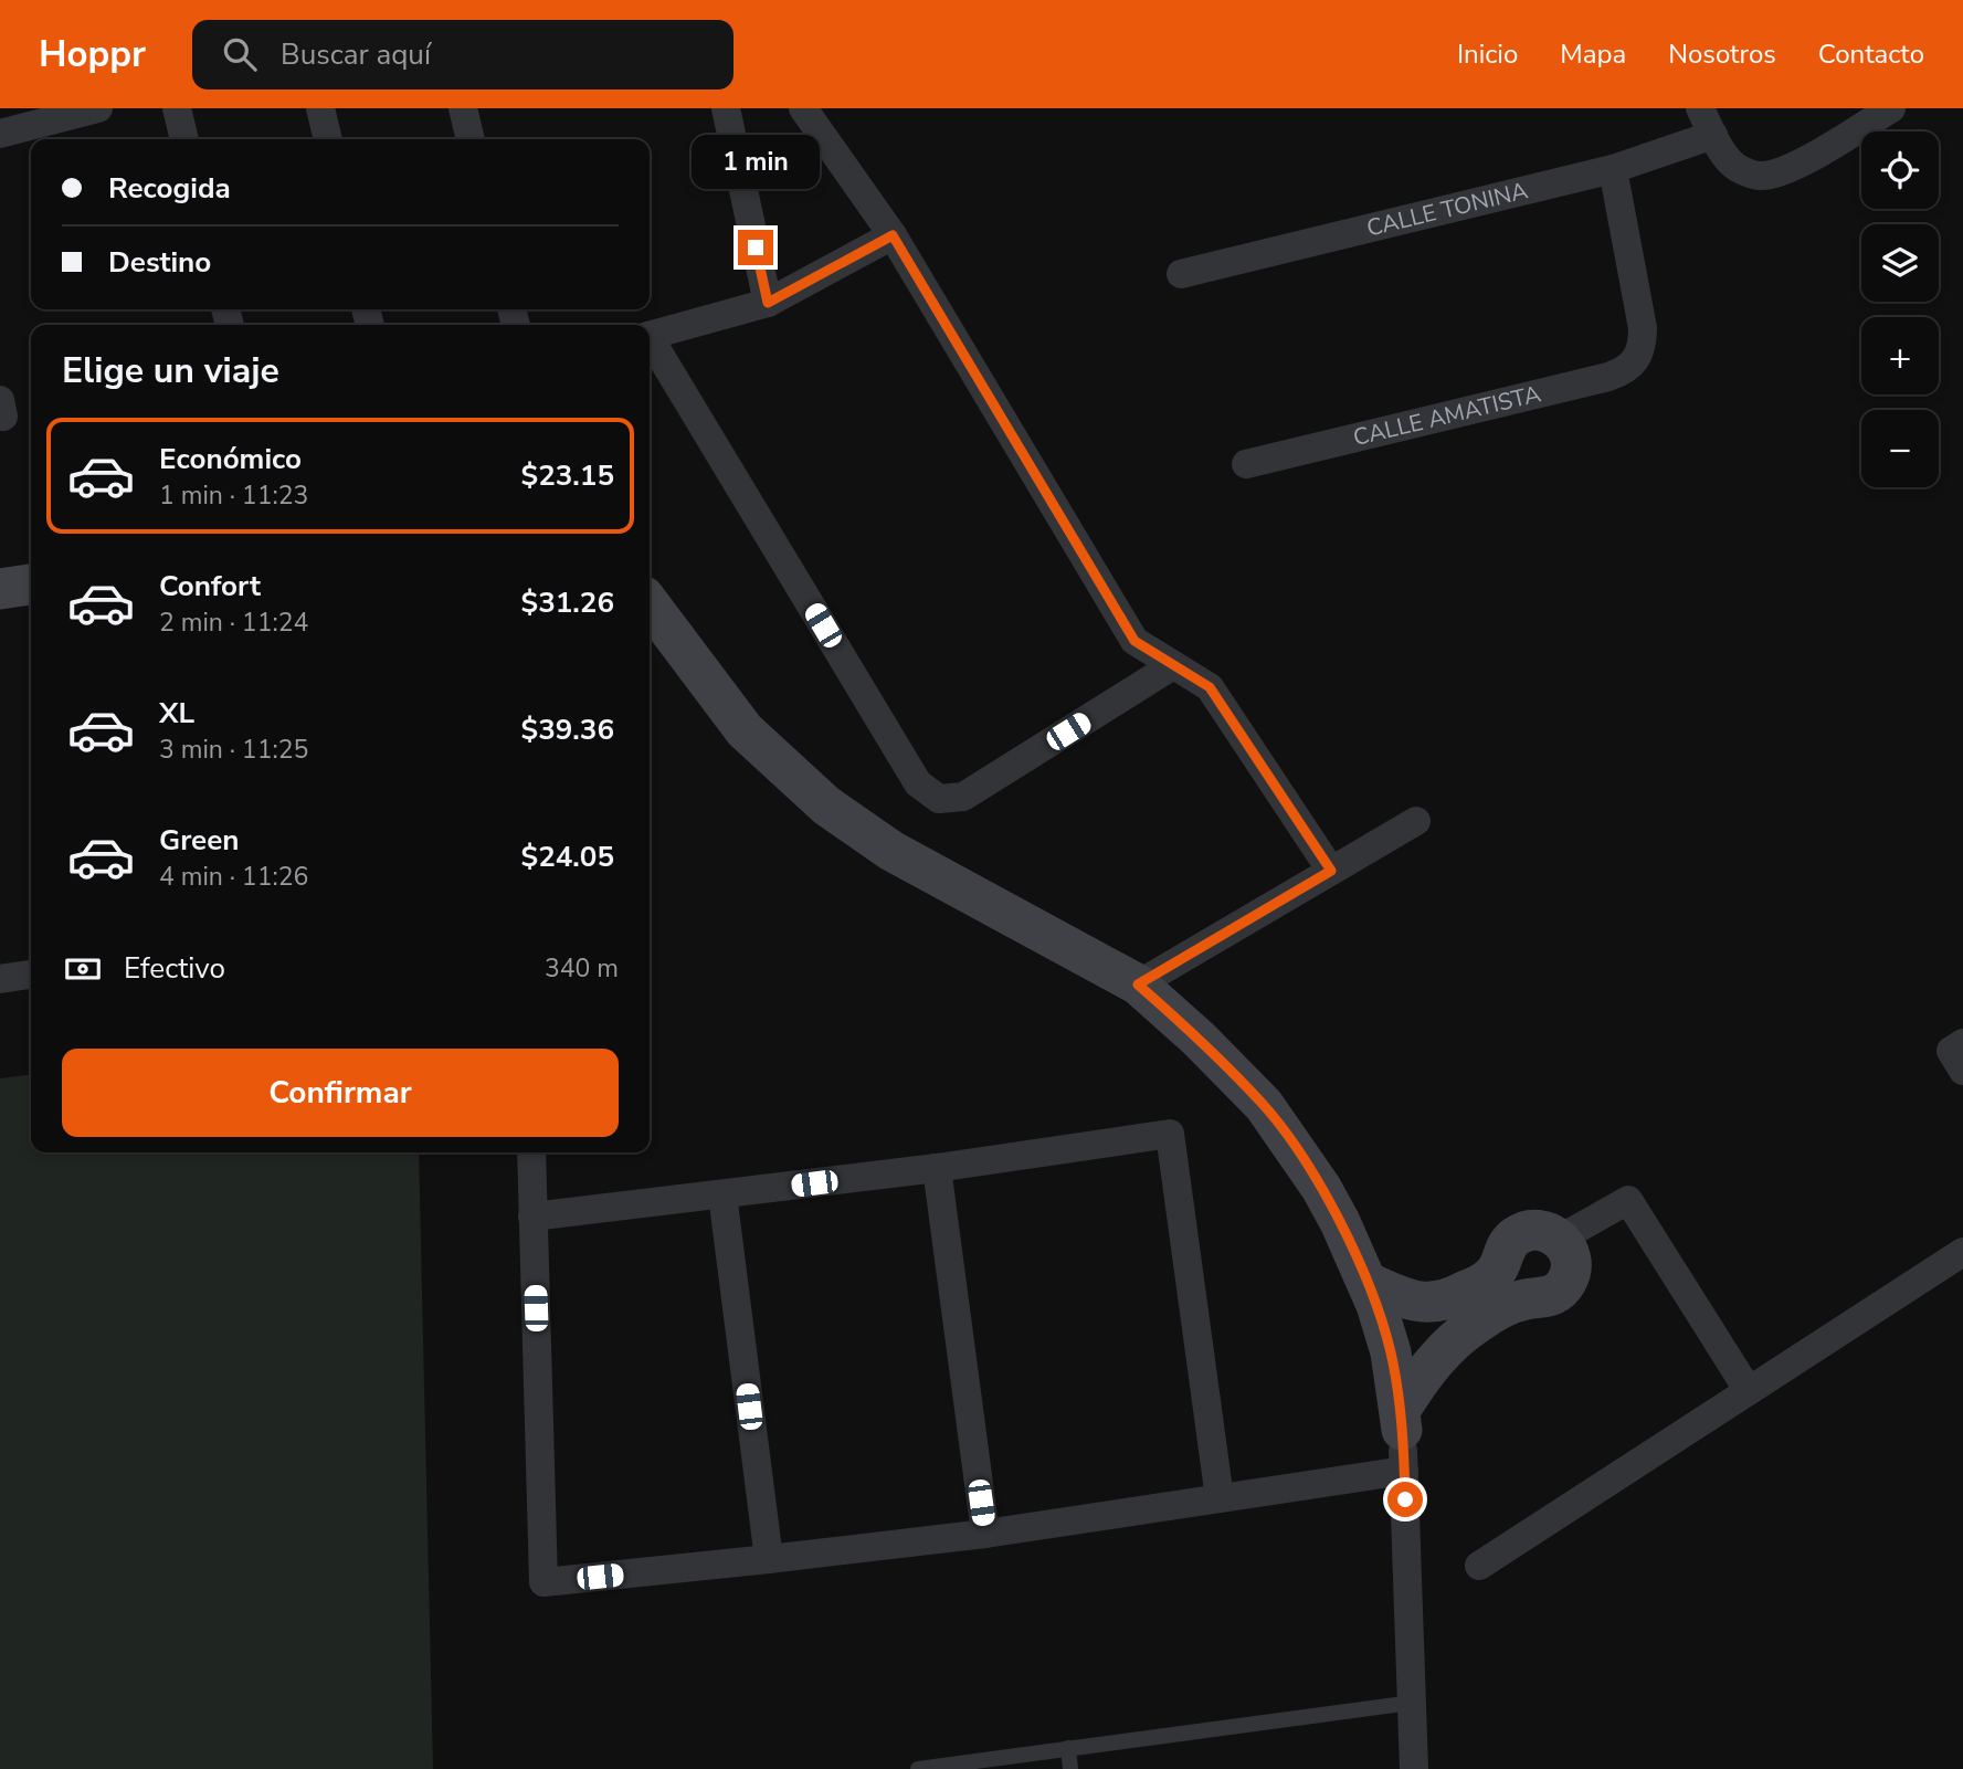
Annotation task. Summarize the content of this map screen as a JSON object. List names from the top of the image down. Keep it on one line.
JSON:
{"streets":{"street":["CALLE TONINA","CALLE AMATISTA"]},"crossings":[["CALLE TONINA","CALLE AMATISTA"]],"page":{"header":"Hoppr","search":"Buscar aquí","nav":["Inicio","Mapa","Nosotros","Contacto"],"map_buttons":["+","−"],"bubble":"1 min","banner":["Recogida","Destino"],"heading":"Elige un viaje","list":[{"name":"Económico","note":"1 min · 11:23","value":"$23.15"},{"name":"Confort","note":"2 min · 11:24","value":"$31.26"},{"name":"XL","note":"3 min · 11:25","value":"$39.36"},{"name":"Green","note":"4 min · 11:26","value":"$24.05"}],"pay":["Efectivo","340 m"],"buttons":"Confirmar"}}
